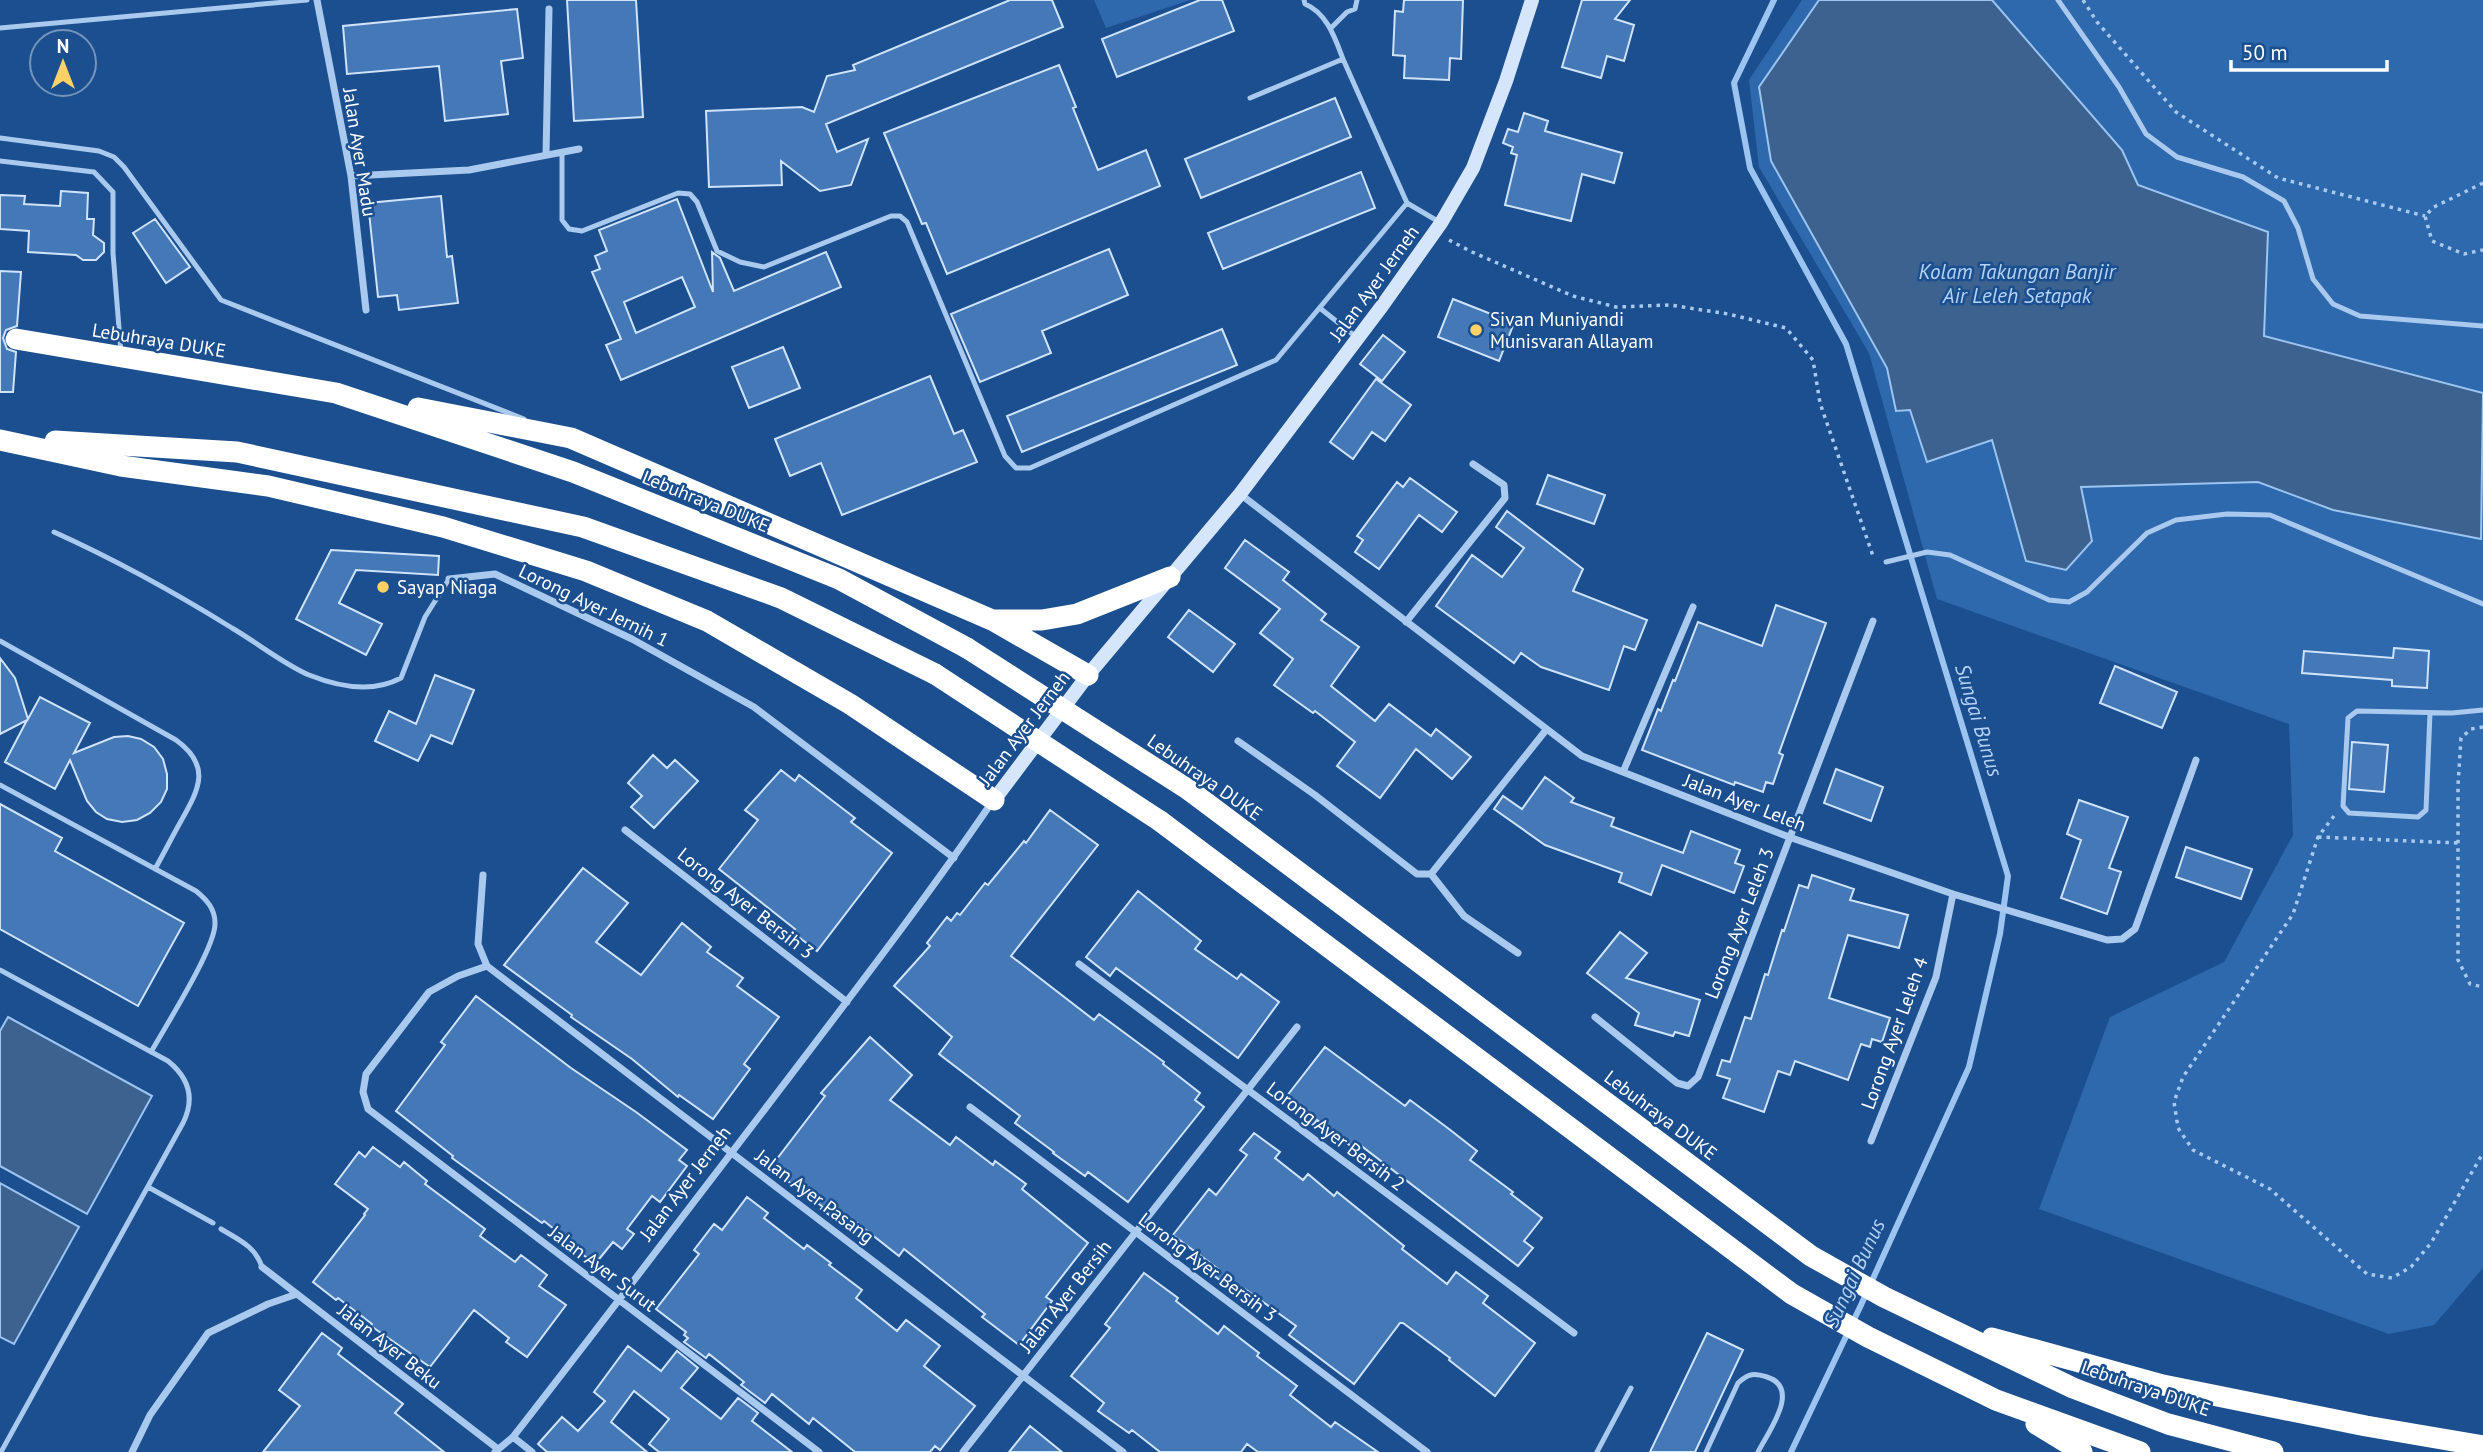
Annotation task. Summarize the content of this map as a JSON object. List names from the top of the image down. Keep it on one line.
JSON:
{"streets":{"highway":["Lebuhraya DUKE"],"main road":["Jalan Ayer Jerneh"],"street":["Jalan Ayer Madu","Lorong Ayer Jernih 1","Jalan Ayer Leleh","Lorong Ayer Bersih 3","Lorong Ayer Leleh 3","Lorong Ayer Leleh 4","Lorong Ayer Bersih 2","Jalan Ayer Pasang","Jalan Ayer Surut","Jalan Ayer Bersih","Jalan Ayer Beku"]},"crossings":[["Jalan Ayer Jerneh","Lorong Ayer Jernih 1"],["Jalan Ayer Jerneh","Jalan Ayer Leleh"],["Jalan Ayer Jerneh","Lorong Ayer Bersih 3"],["Jalan Ayer Jerneh","Jalan Ayer Pasang"],["Jalan Ayer Jerneh","Jalan Ayer Surut"],["Jalan Ayer Jerneh","Jalan Ayer Beku"],["Jalan Ayer Leleh","Lorong Ayer Leleh 3"],["Jalan Ayer Leleh","Lorong Ayer Leleh 4"],["Lorong Ayer Bersih 3","Jalan Ayer Bersih"],["Lorong Ayer Bersih 2","Jalan Ayer Bersih"],["Jalan Ayer Pasang","Jalan Ayer Surut"],["Jalan Ayer Pasang","Jalan Ayer Bersih"]],"water":["Kolam Takungan Banjir Air Leleh Setapak","Sungai Bunus"],"places":["Sivan Muniyandi Munisvaran Allayam","Sayap Niaga"],"scale_bar":"50 m","north":"top"}
